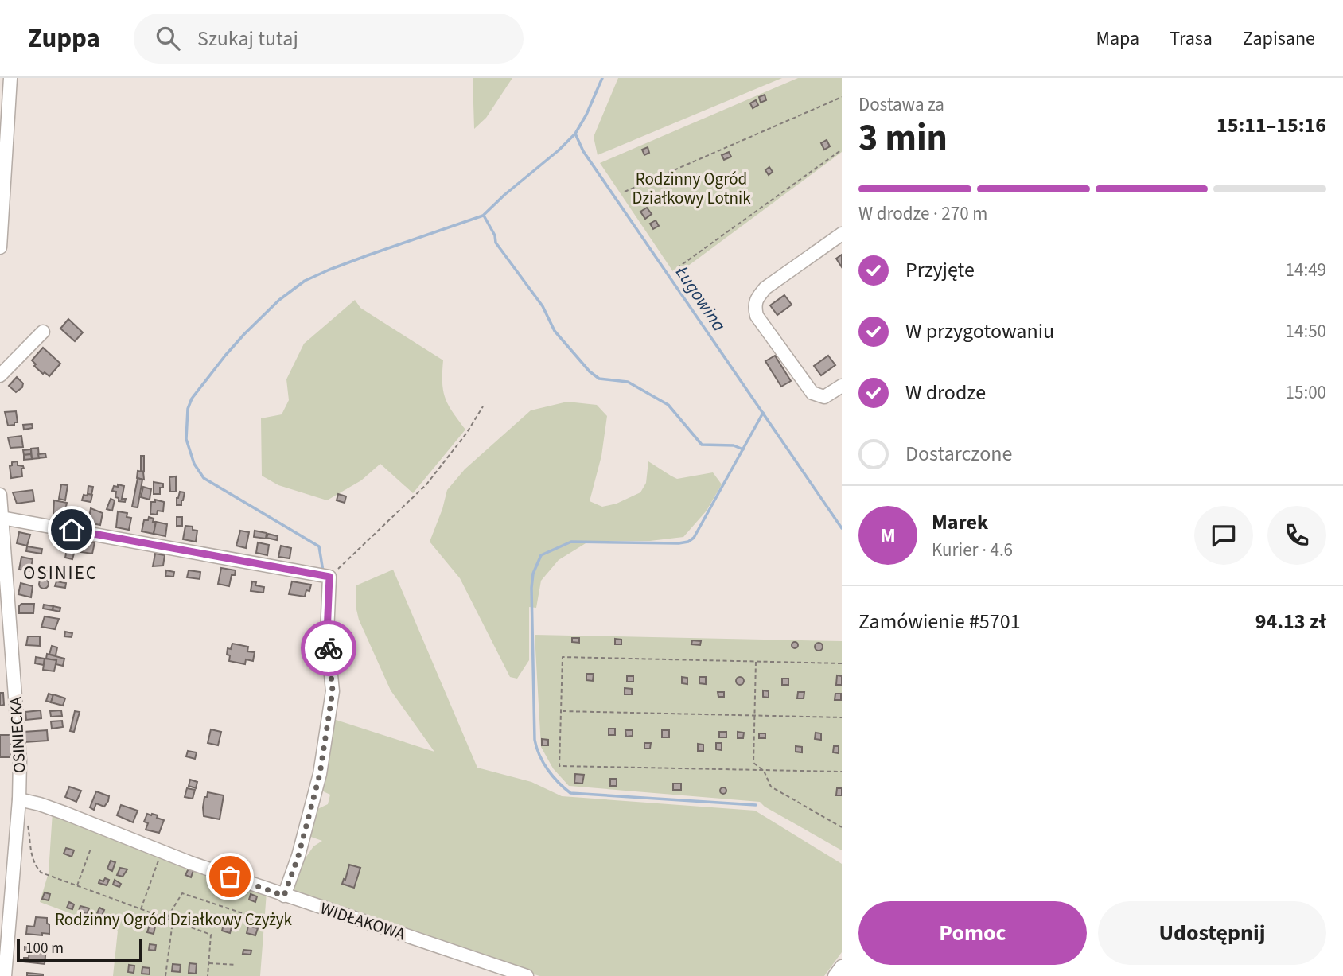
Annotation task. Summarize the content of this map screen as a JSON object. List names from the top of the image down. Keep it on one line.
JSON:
{"streets":{"street":["OSINIECKA","WIDŁAKOWA"]},"crossings":[["OSINIECKA","WIDŁAKOWA"]],"districts":["OSINIEC"],"water":["Ługowina"],"parks":["Rodzinny Ogród Działkowy Lotnik","Rodzinny Ogród Działkowy Czyżyk"],"scale_bar":"100 m","page":{"header":"Zuppa","search":"Szukaj tutaj","nav":["Mapa","Trasa","Zapisane"],"heading":["3 min","Dostawa za","15:11–15:16"],"panel":["Marek","Kurier · 4.6","Zamówienie #5701","94.13 zł"],"bar":"W drodze · 270 m","list":[["Przyjęte","14:49"],["W przygotowaniu","14:50"],["W drodze","15:00"],"Dostarczone"],"round":"M","buttons":["Pomoc","Udostępnij"],"scale":"100 m"}}
